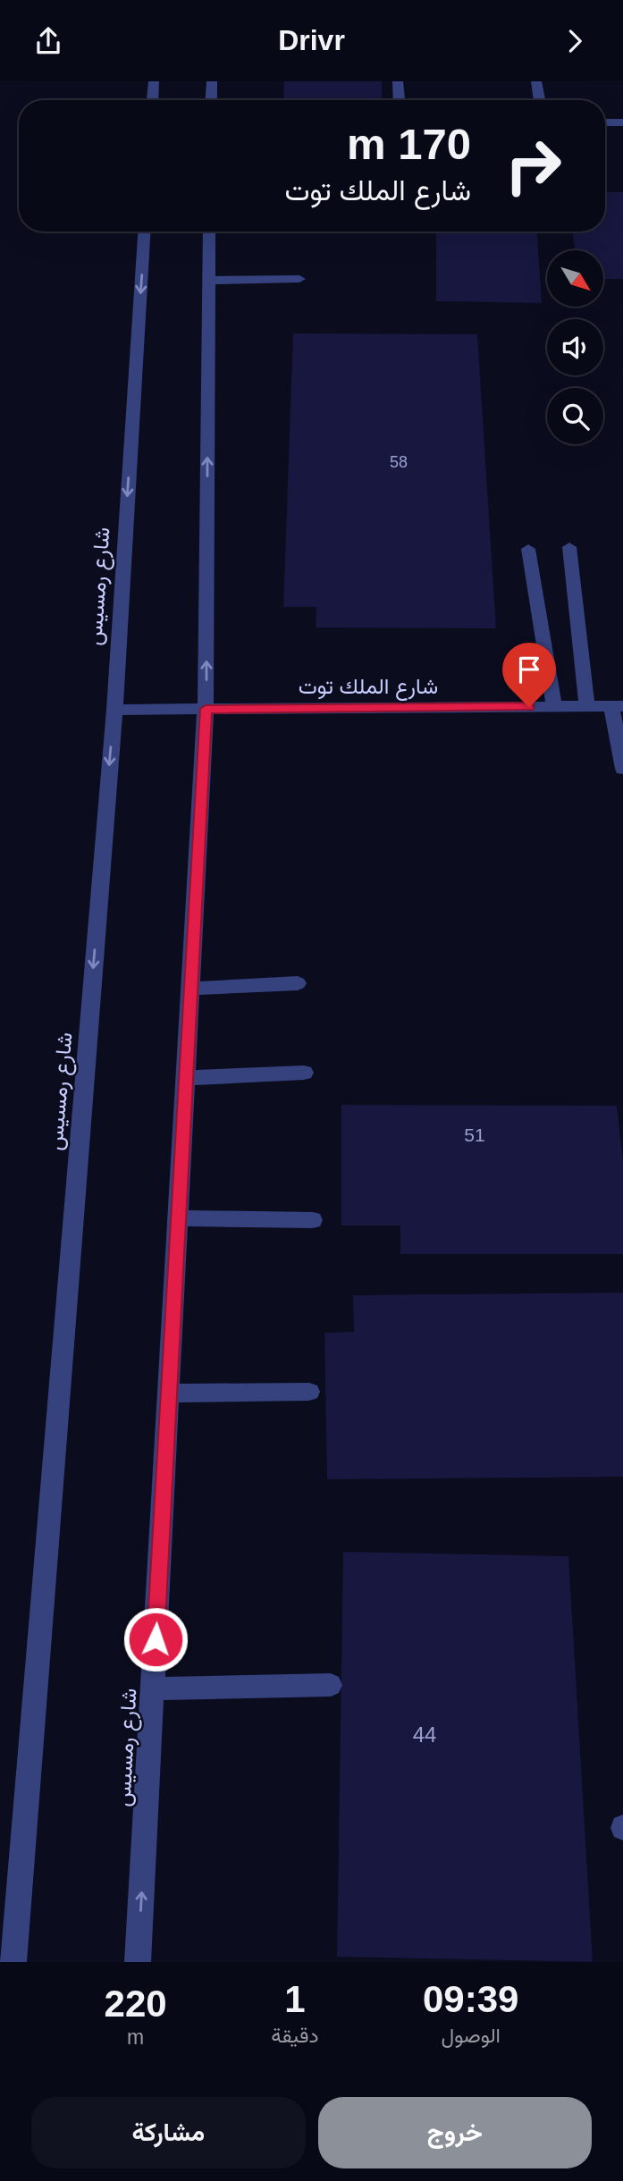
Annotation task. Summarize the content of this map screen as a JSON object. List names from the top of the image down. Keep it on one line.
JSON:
{"streets":{"street":["شارع رمسيس","شارع الملك توت"]},"crossings":[["شارع رمسيس","شارع الملك توت"]],"house_numbers":["58","51","44"],"north":"bottom right","page":{"header":"Drivr","turn":["170 m","شارع الملك توت"],"eta":["09:39","الوصول","1","دقيقة","220","m"],"buttons":["خروج","مشاركة"]}}
